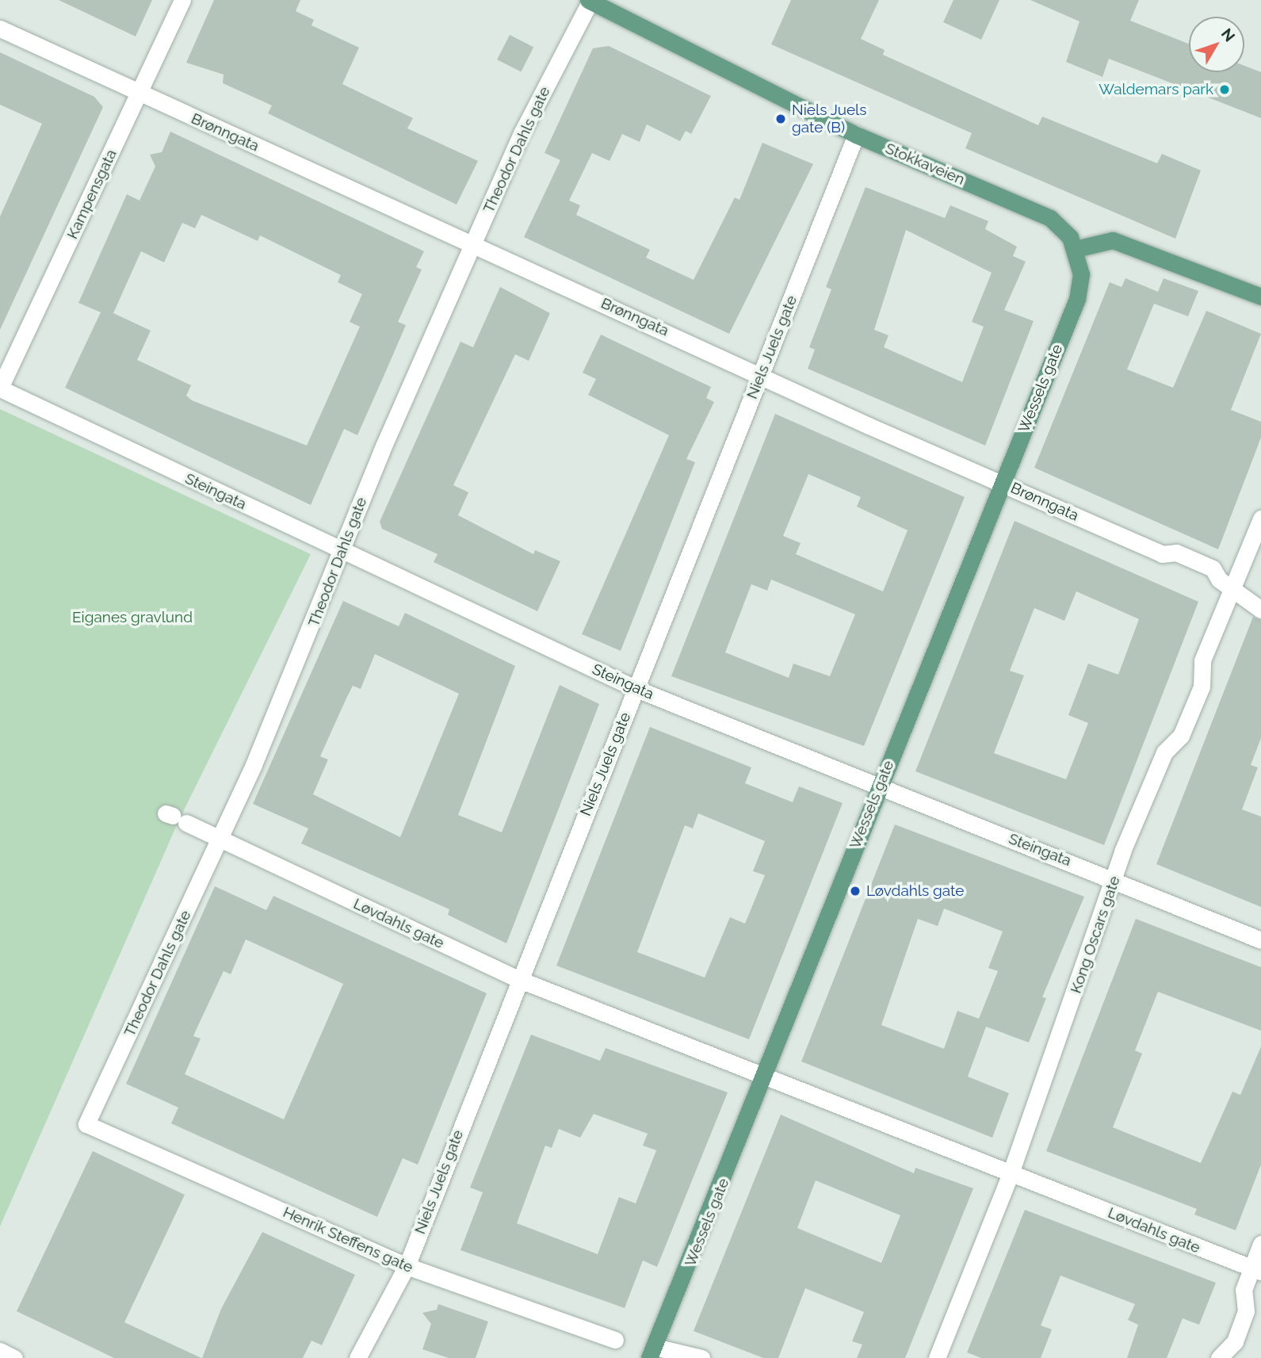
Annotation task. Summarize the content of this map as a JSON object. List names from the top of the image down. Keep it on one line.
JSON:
{"streets":{"main road":["Stokkaveien","Wessels gate"],"street":["Brønngata","Theodor Dahls gate","Kampensgata","Niels Juels gate","Steingata","Løvdahls gate","Kong Oscars gate","Henrik Steffens gate"]},"crossings":[["Brønngata","Theodor Dahls gate"],["Brønngata","Kampensgata"],["Brønngata","Niels Juels gate"],["Brønngata","Wessels gate"],["Brønngata","Kong Oscars gate"],["Theodor Dahls gate","Stokkaveien"],["Theodor Dahls gate","Steingata"],["Theodor Dahls gate","Løvdahls gate"],["Theodor Dahls gate","Henrik Steffens gate"],["Stokkaveien","Niels Juels gate"],["Stokkaveien","Wessels gate"],["Kampensgata","Steingata"],["Niels Juels gate","Steingata"],["Niels Juels gate","Løvdahls gate"],["Niels Juels gate","Henrik Steffens gate"],["Wessels gate","Steingata"],["Wessels gate","Løvdahls gate"],["Steingata","Kong Oscars gate"],["Løvdahls gate","Kong Oscars gate"]],"parks":["Eiganes gravlund"],"places":["Waldemars park","Niels Juels gate (B)","Løvdahls gate"],"north":"top right"}
